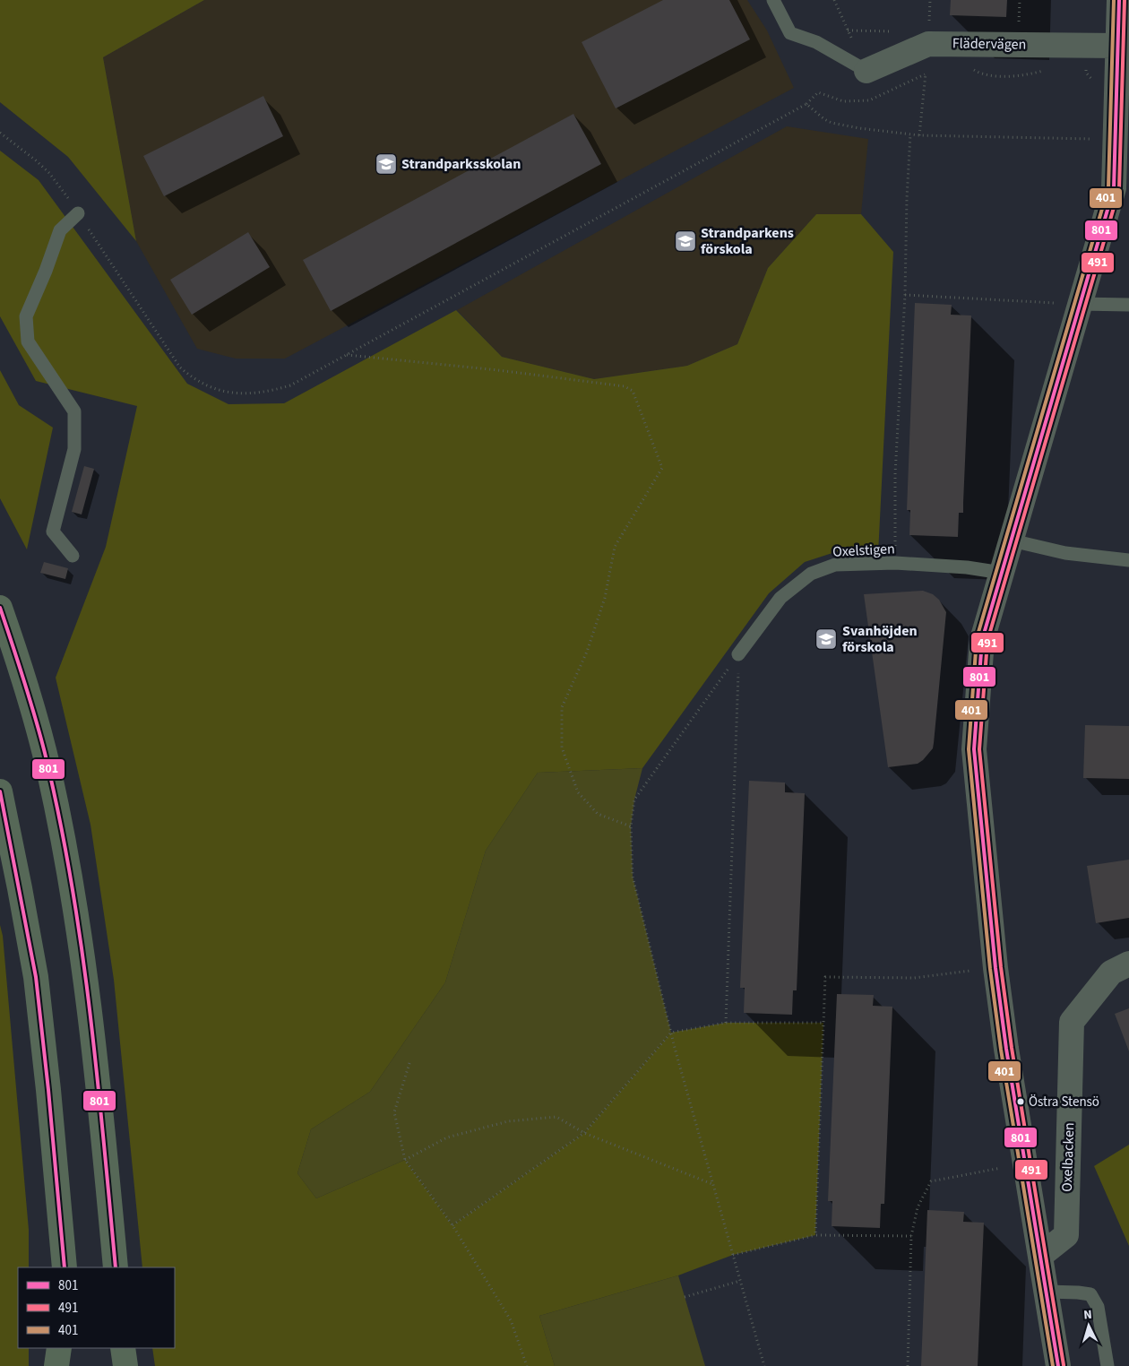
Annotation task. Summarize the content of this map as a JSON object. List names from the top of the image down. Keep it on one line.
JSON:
{"streets":{"street":["Flädervägen","Oxelbacken"],"lane":["Oxelstigen"]},"places":{"school or university":["Strandparksskolan","Strandparkens förskola","Svanhöjden förskola"],"other":["Östra Stensö"]},"lines":["transit line 801","transit line 491","transit line 401"],"legend":["801","491","401"],"north":"top"}
